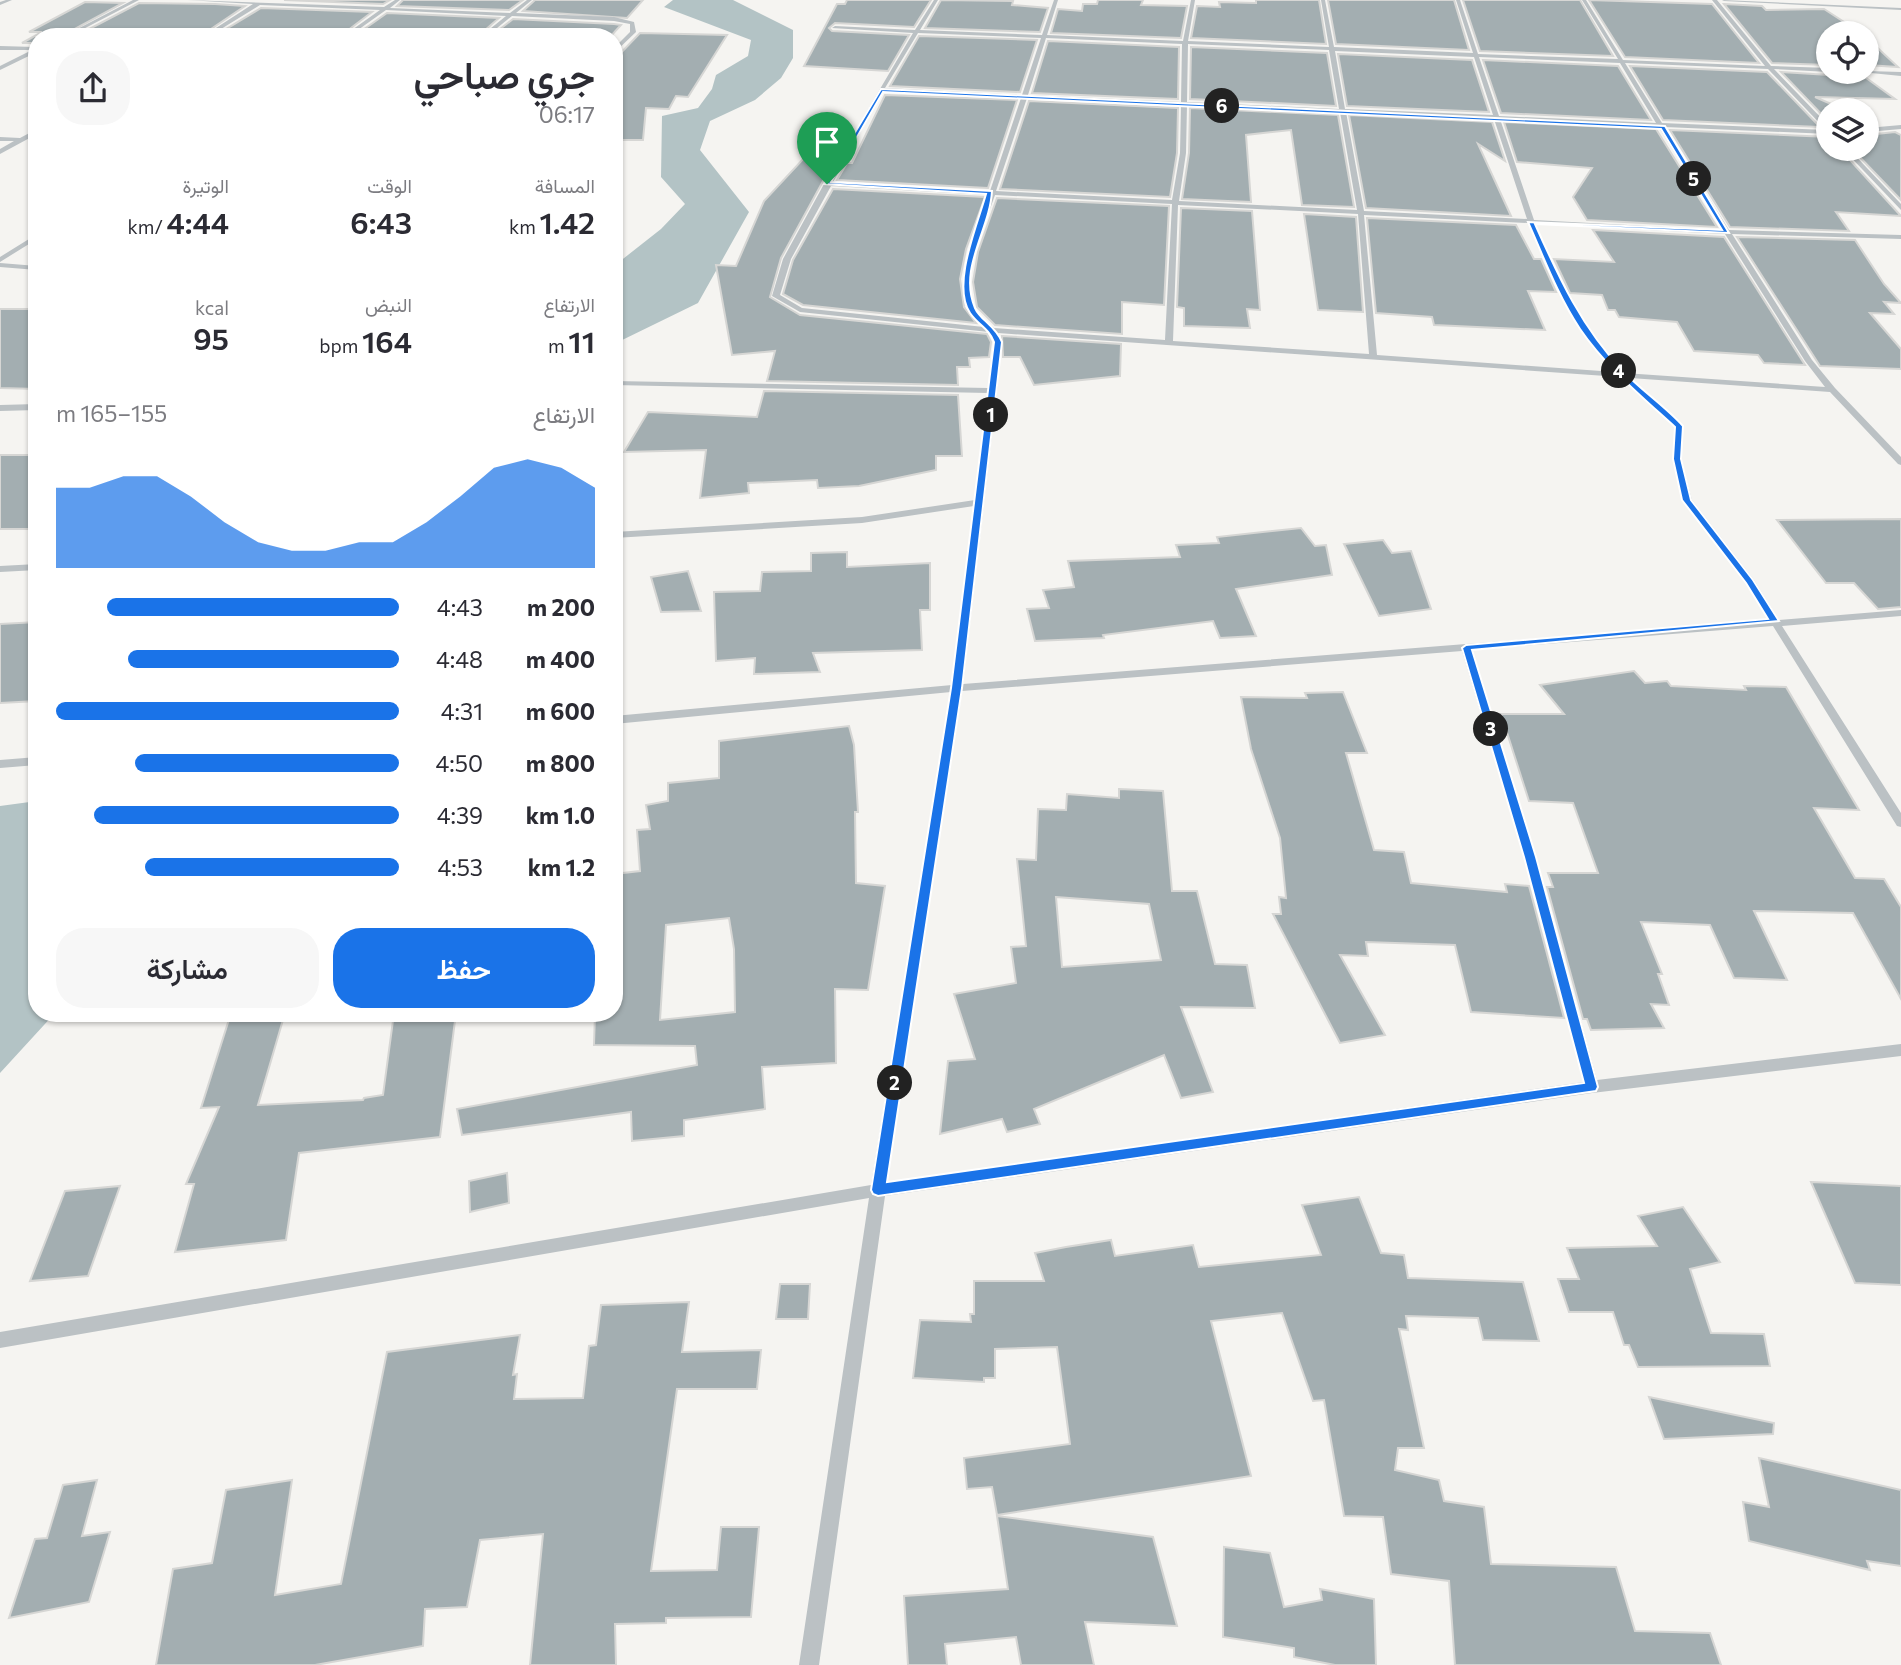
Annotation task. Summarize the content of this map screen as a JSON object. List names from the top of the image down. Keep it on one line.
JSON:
{"page":{"heading":["جري صباحي","06:17"],"pins":["6","5","4","1","3","2"],"stats":[["المسافة","1.42 km"],["الوقت","6:43"],["الوتيرة","4:44 /km"],["الارتفاع","11 m"],["النبض","164 bpm"],["kcal","95"]],"chart":["الارتفاع","155–165 m"],"list":[{"name":"200 m","note":"4:43"},{"name":"400 m","note":"4:48"},{"name":"600 m","note":"4:31"},{"name":"800 m","note":"4:50"},{"name":"1.0 km","note":"4:39"},{"name":"1.2 km","note":"4:53"}],"buttons":["حفظ","مشاركة"]}}
